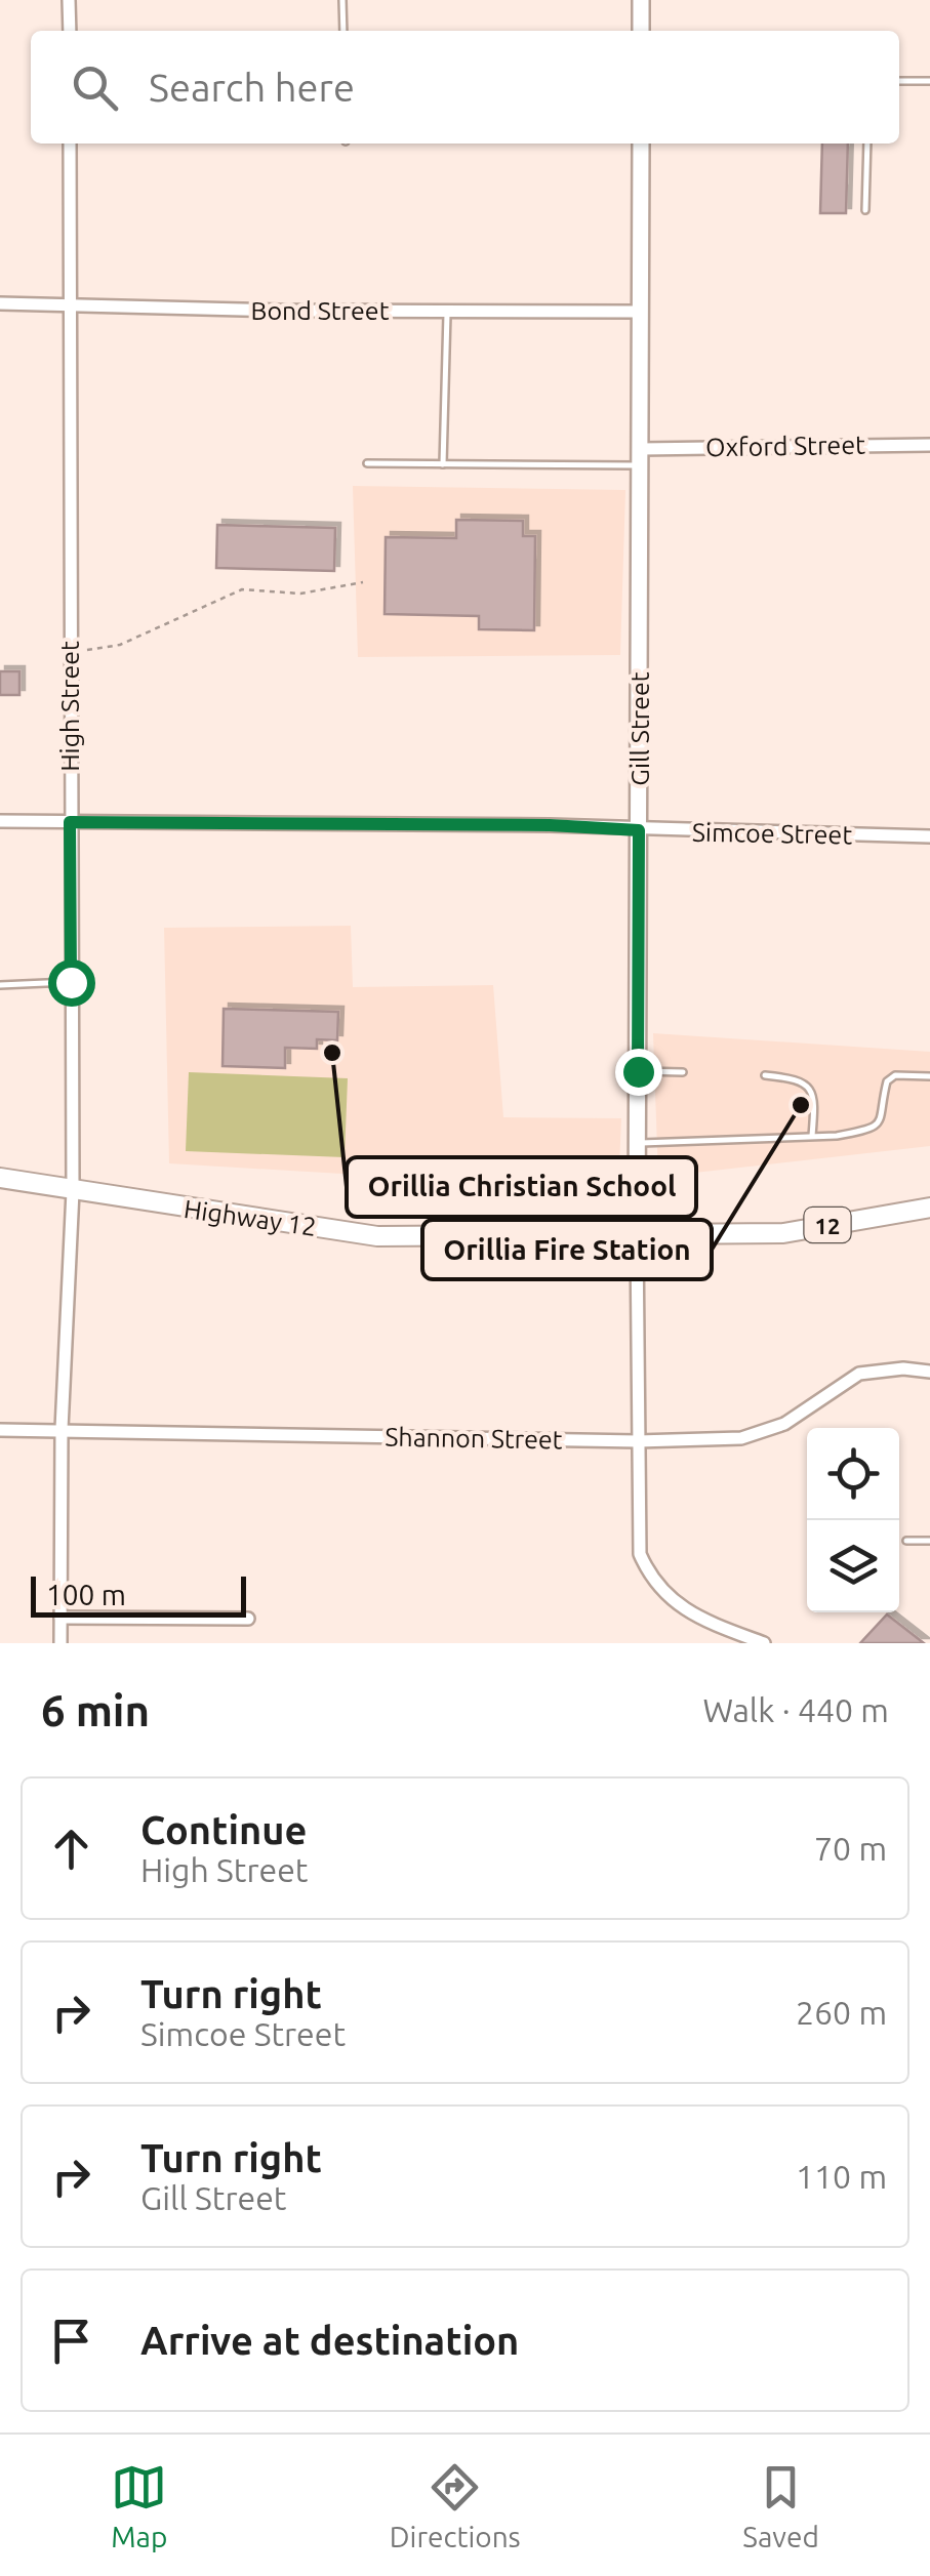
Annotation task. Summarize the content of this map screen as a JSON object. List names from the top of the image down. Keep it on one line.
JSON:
{"streets":{"highway":["Highway 12","12"],"main road":["Gill Street"],"street":["Bond Street","Oxford Street","High Street","Simcoe Street","Shannon Street"]},"crossings":[["Bond Street","High Street"],["Bond Street","Gill Street"],["Oxford Street","Gill Street"],["High Street","Simcoe Street"],["High Street","Highway 12"],["High Street","Shannon Street"],["Gill Street","Simcoe Street"],["Gill Street","Highway 12"],["Gill Street","Shannon Street"]],"places":["Orillia Christian School","Orillia Fire Station"],"scale_bar":"100 m","page":{"search":"Search here","scale":"100 m","heading":["6 min","Walk · 440 m"],"list":[["Continue","High Street","70 m"],["Turn right","Simcoe Street","260 m"],["Turn right","Gill Street","110 m"],"Arrive at destination"],"nav":["Map","Directions","Saved"]}}
